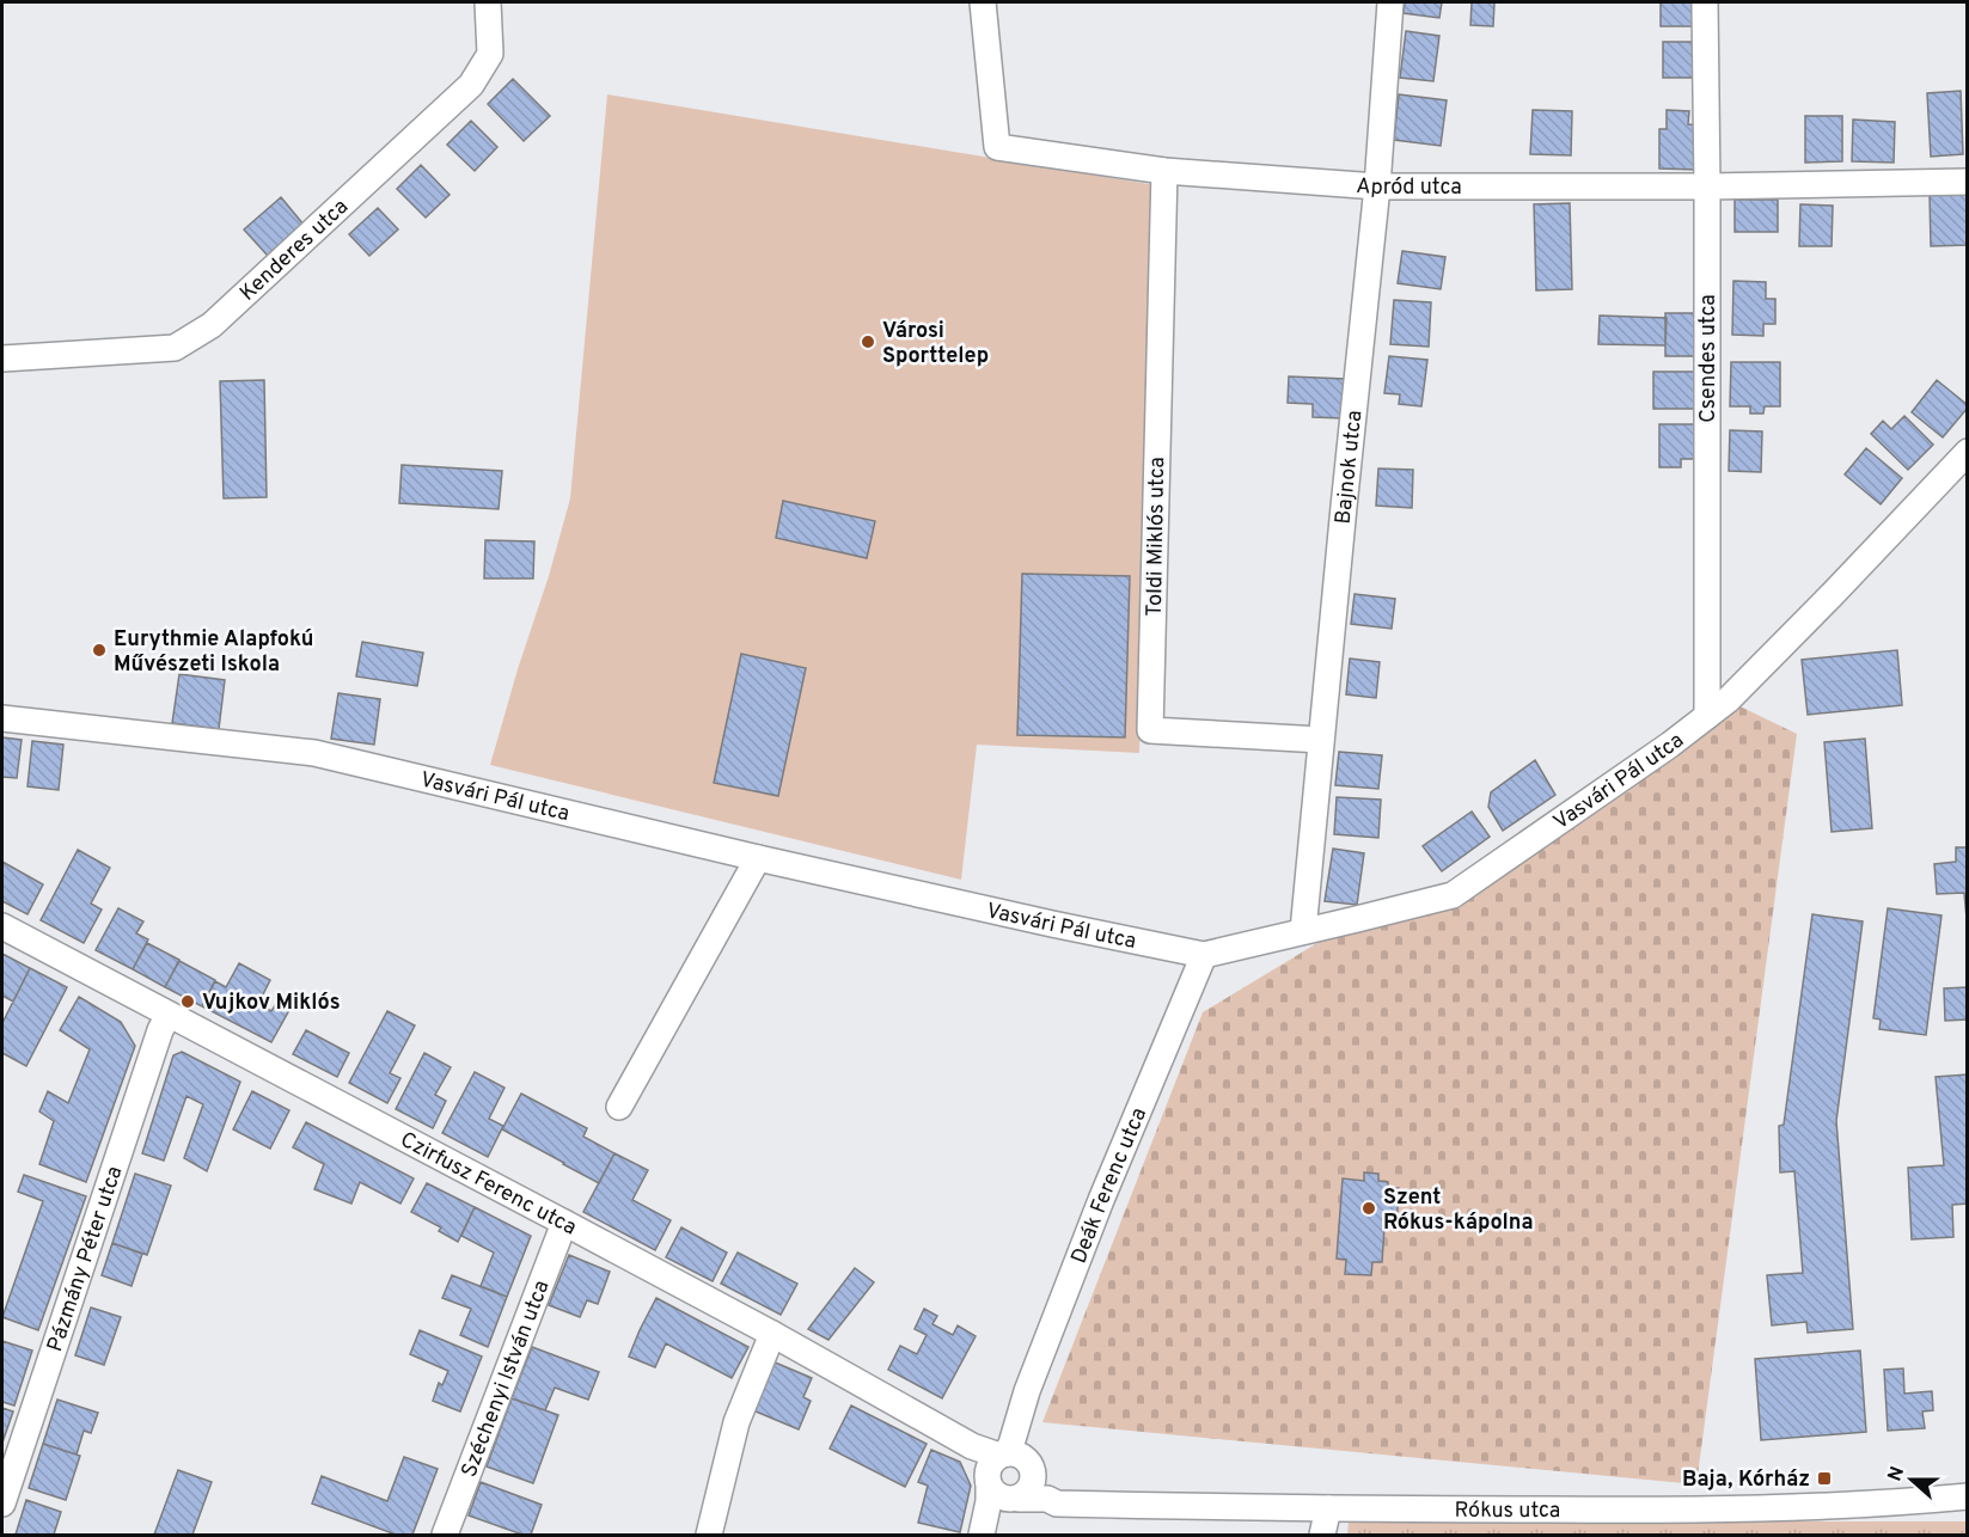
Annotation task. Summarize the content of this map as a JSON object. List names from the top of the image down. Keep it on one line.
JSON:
{"streets":{"street":["Apród utca","Kenderes utca","Csendes utca","Bajnok utca","Toldi Miklós utca","Vasvári Pál utca","Czirfusz Ferenc utca","Deák Ferenc utca","Pázmány Péter utca","Széchenyi István utca","Rókus utca"]},"crossings":[["Apród utca","Csendes utca"],["Apród utca","Bajnok utca"],["Apród utca","Toldi Miklós utca"],["Csendes utca","Vasvári Pál utca"],["Bajnok utca","Toldi Miklós utca"],["Bajnok utca","Vasvári Pál utca"],["Vasvári Pál utca","Deák Ferenc utca"],["Czirfusz Ferenc utca","Deák Ferenc utca"],["Czirfusz Ferenc utca","Pázmány Péter utca"],["Czirfusz Ferenc utca","Széchenyi István utca"]],"places":{"other":["Városi Sporttelep","Eurythmie Alapfokú Művészeti Iskola","Vujkov Miklós","Szent Rókus-kápolna"],"transit":["Baja, Kórház"]},"north":"left"}
